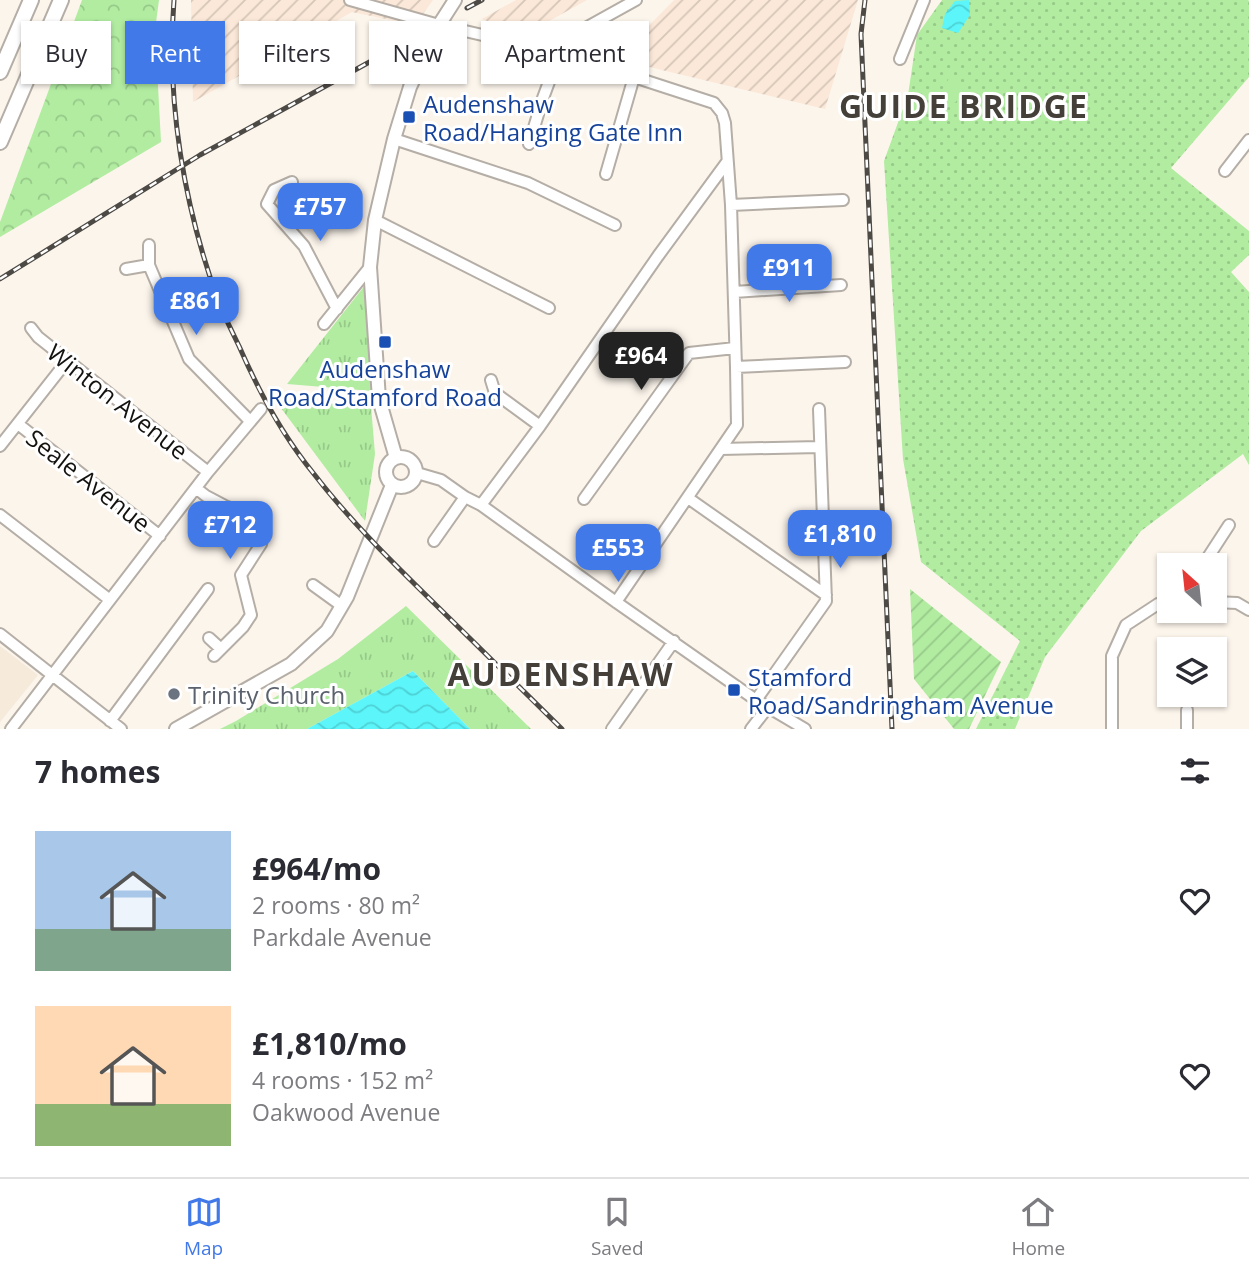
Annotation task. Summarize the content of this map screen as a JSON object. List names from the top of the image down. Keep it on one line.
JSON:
{"streets":{"street":["Winton Avenue","Seale Avenue"]},"districts":["GUIDE BRIDGE","AUDENSHAW"],"places":{"transit":["Audenshaw Road/Hanging Gate Inn","Audenshaw Road/Stamford Road","Stamford Road/Sandringham Avenue"],"other":["Trinity Church"]},"north":"top left","page":{"chip":["Buy","Rent","Filters","New","Apartment"],"price":["£757","£911","£861","£964","£712","£1,810","£553"],"heading":"7 homes","list":[{"name":"£964/mo","note":"2 rooms · 80 m² · Parkdale Avenue"},{"name":"£1,810/mo","note":"4 rooms · 152 m² · Oakwood Avenue"}],"tabs":["Map","Saved","Home"]}}
